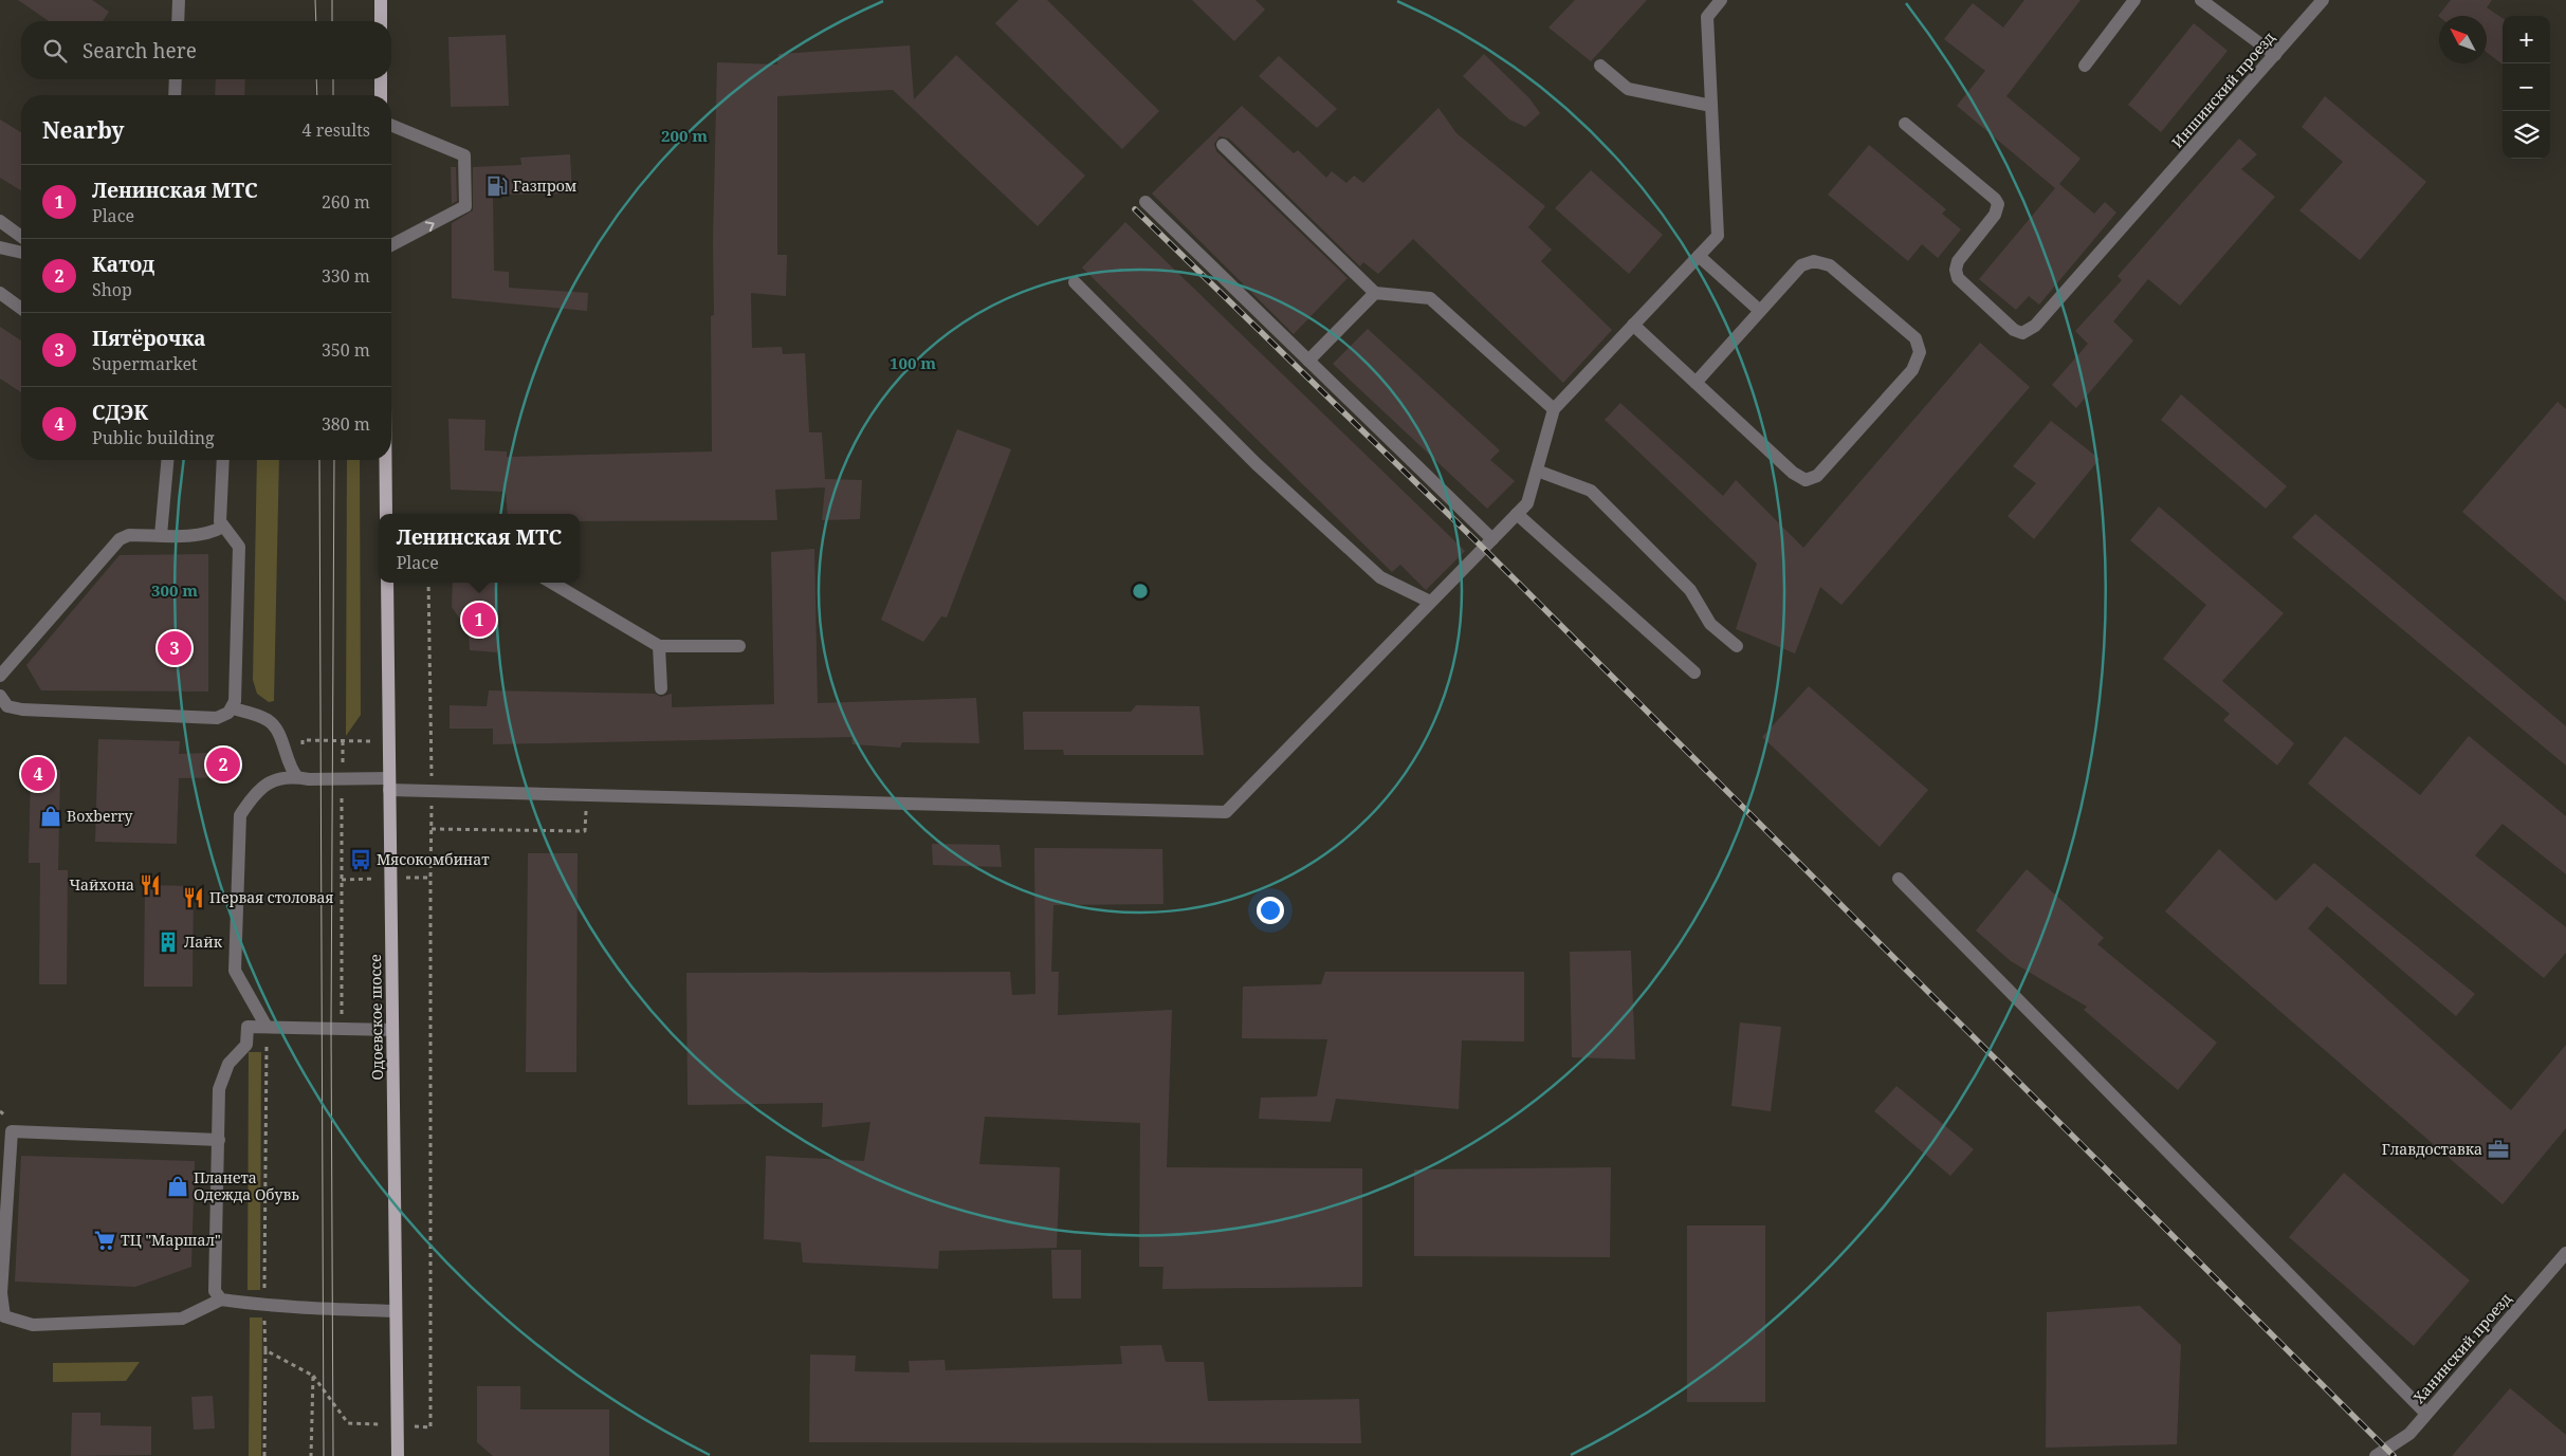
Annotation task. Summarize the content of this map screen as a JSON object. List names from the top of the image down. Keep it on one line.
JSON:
{"streets":{"main road":["Одоевское шоссе"],"street":["Иншинский проезд","Ханинский проезд"]},"places":{"fuel station":["Газпром"],"shop":["Boxberry","Планета Одежда Обувь"],"bus stop":["Мясокомбинат"],"restaurant":["Чайхона","Первая столовая"],"building":["Лайк"],"office":["Главдоставка"],"supermarket":["ТЦ \"Маршал\""]},"north":"top left","page":{"map_buttons":["+","−"],"search":"Search here","heading":["Nearby","4 results"],"list":[{"mark":"1","name":"Ленинская МТС","note":"Place","value":"260 m"},{"mark":"2","name":"Катод","note":"Shop","value":"330 m"},{"mark":"3","name":"Пятёрочка","note":"Supermarket","value":"350 m"},{"mark":"4","name":"СДЭК","note":"Public building","value":"380 m"}],"popup":["Ленинская МТС","Place"],"pins":["1","3","2","4"]},"rings":["200 m","100 m","300 m"]}
